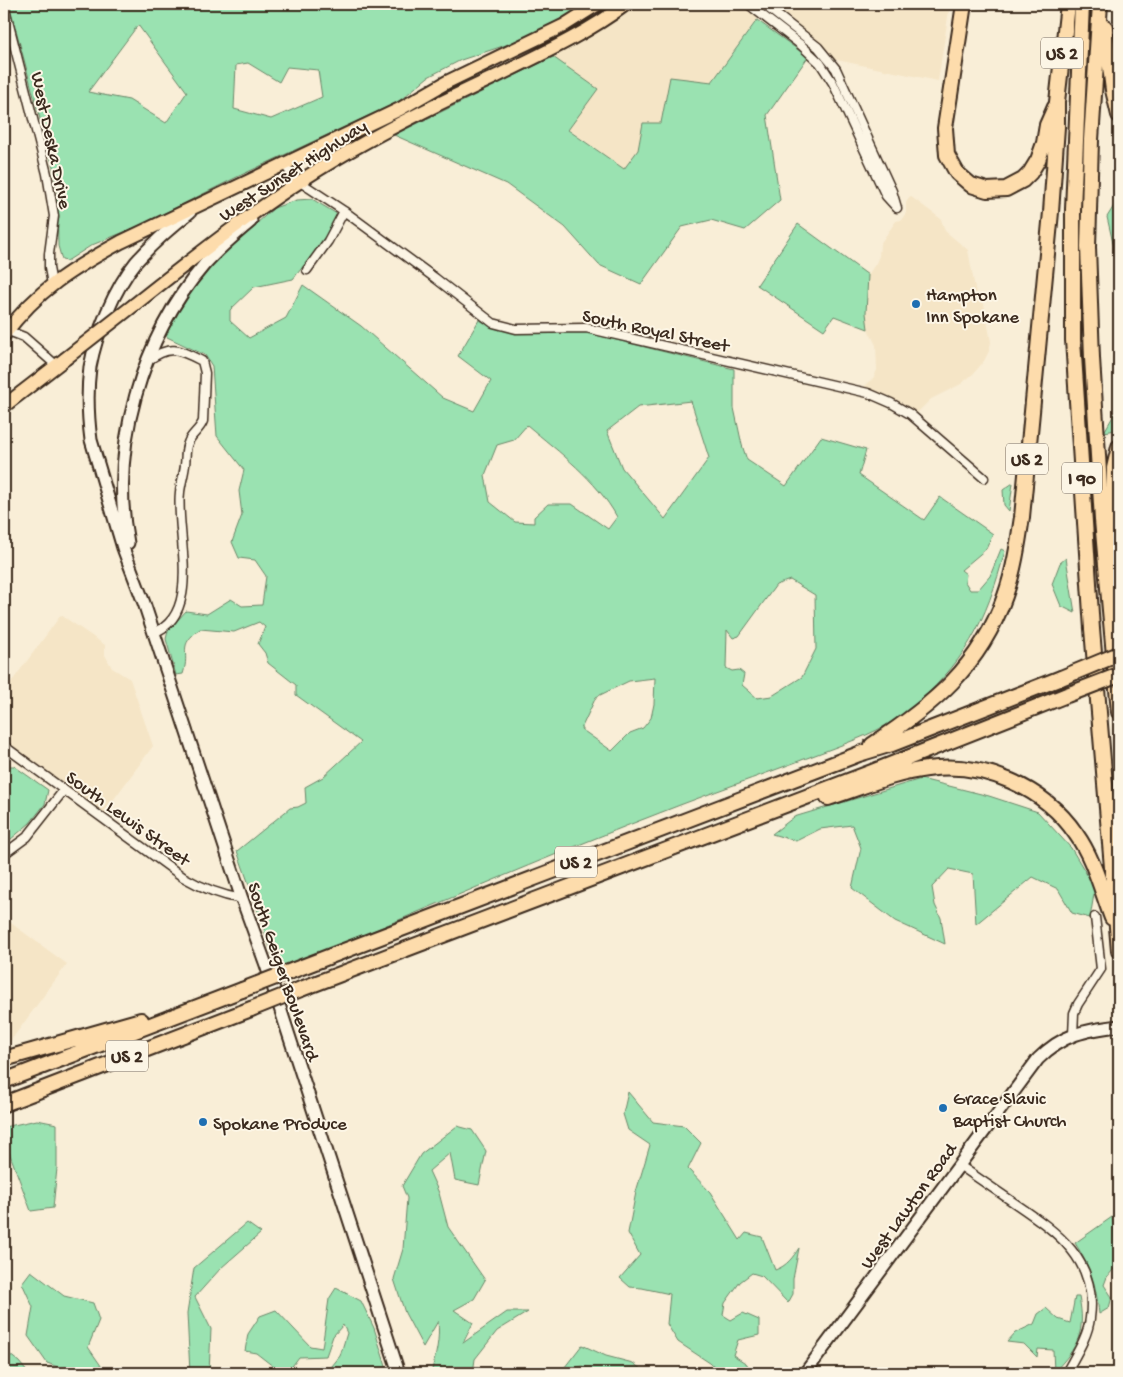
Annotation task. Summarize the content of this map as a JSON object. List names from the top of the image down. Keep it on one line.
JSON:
{"streets":{"highway":["US 2","I 90"],"main road":["West Sunset Highway"],"street":["West Deska Drive","South Royal Street","South Lewis Street","South Geiger Boulevard","West Lawton Road"]},"crossings":[["US 2","I 90"],["West Deska Drive","West Sunset Highway"],["West Sunset Highway","South Royal Street"],["South Lewis Street","South Geiger Boulevard"]],"places":["Hampton Inn Spokane","Grace Slavic Baptist Church","Spokane Produce"]}
